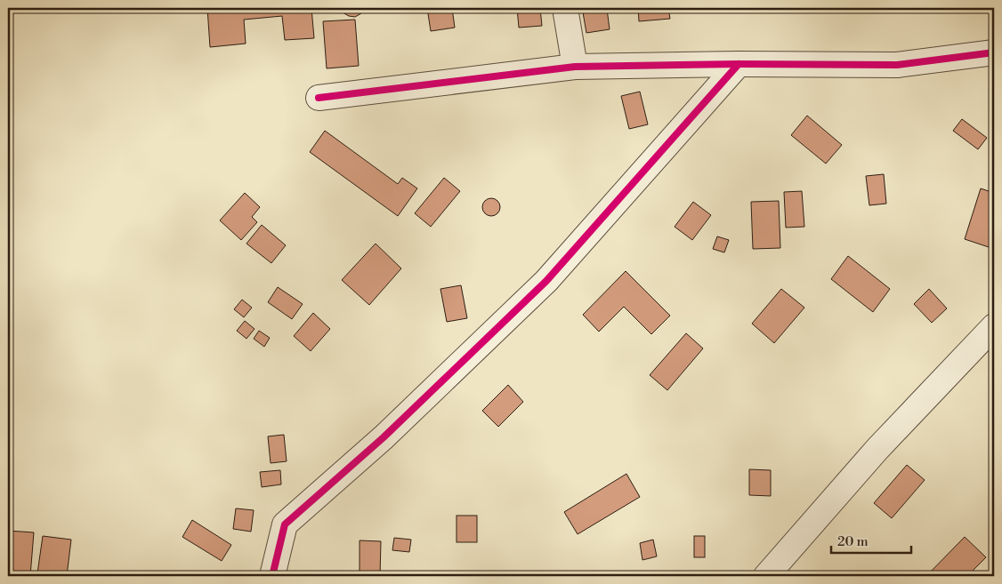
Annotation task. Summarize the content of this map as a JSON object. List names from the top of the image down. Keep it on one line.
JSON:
{"scale_bar":"20 m"}
